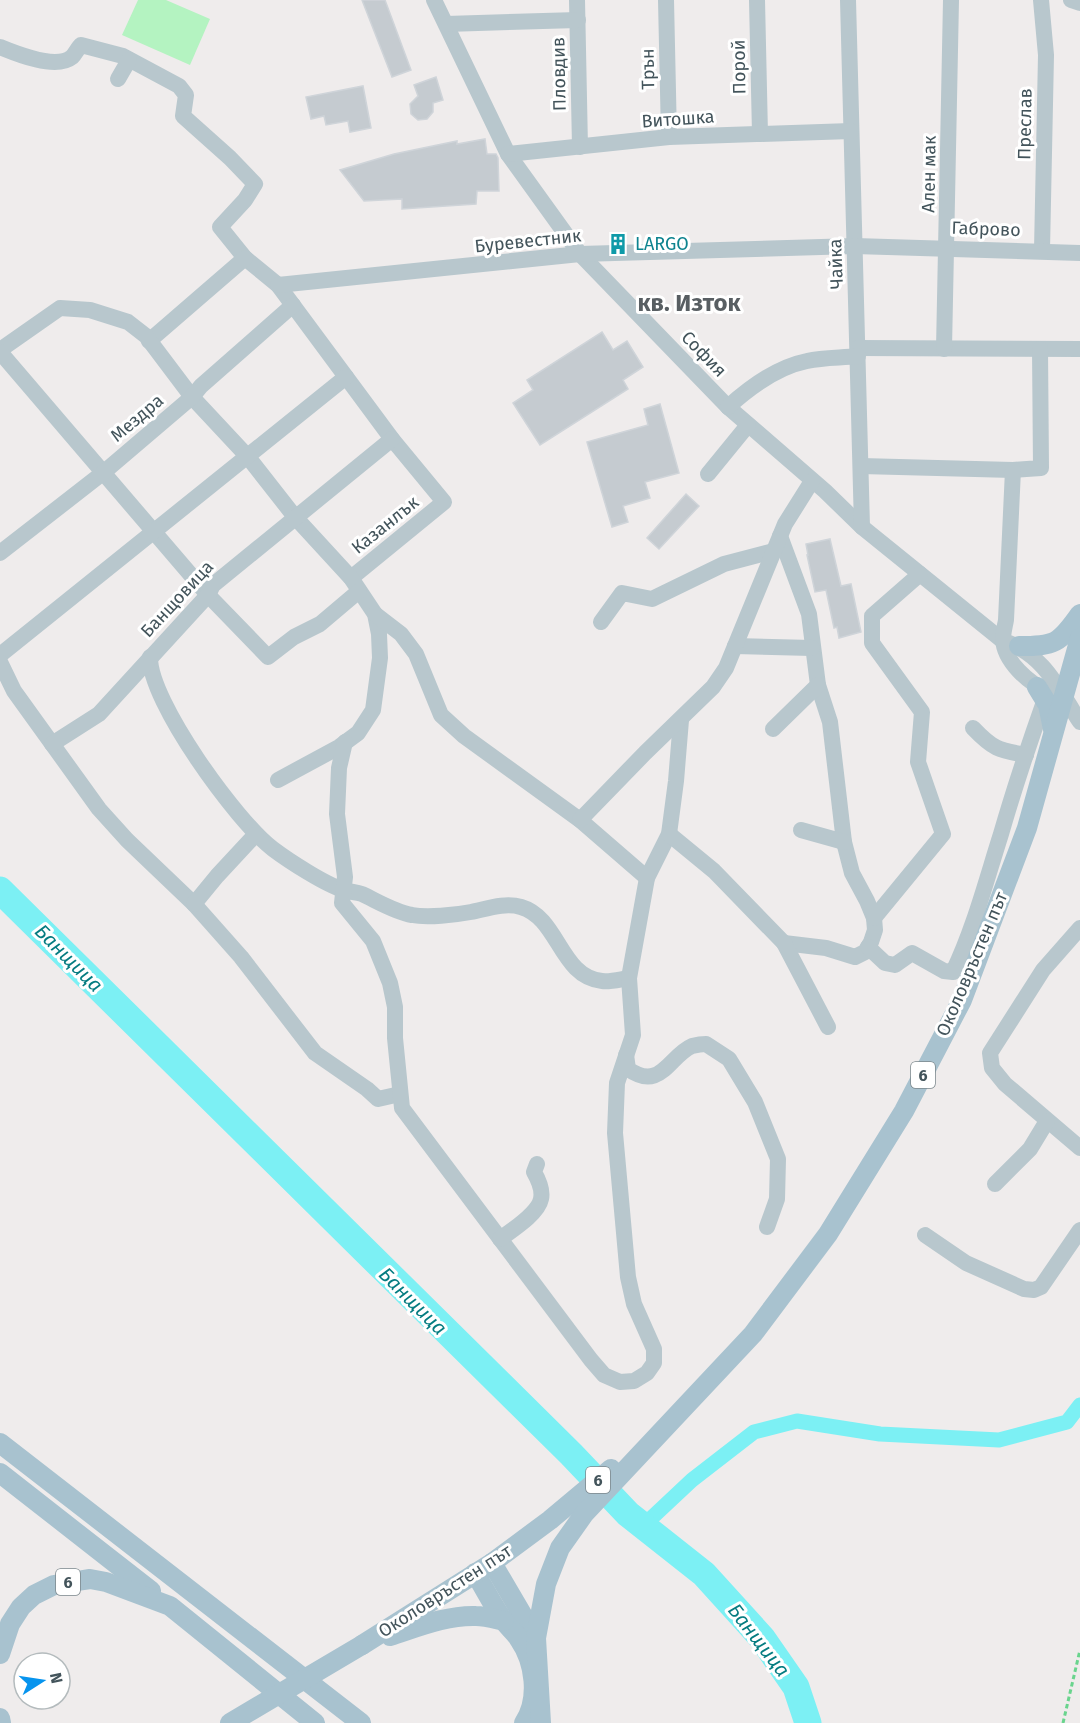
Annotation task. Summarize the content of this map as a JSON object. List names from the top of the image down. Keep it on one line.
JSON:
{"streets":{"main road":["Околовръстен път","6"],"street":["Порой","Трън","Пловдив","Витошка","Преслав","Ален мак","Габрово","Буревестник","Чайка","София","Мездра","Казанлък","Банщовица"]},"crossings":[["Порой","Витошка"],["Трън","Витошка"],["Пловдив","Витошка"],["Витошка","Чайка"],["Витошка","София"],["Преслав","Габрово"],["Ален мак","Габрово"],["Габрово","Буревестник"],["Габрово","Чайка"],["Буревестник","Чайка"],["Буревестник","София"],["Чайка","София"],["София","Околовръстен път"],["Казанлък","Банщовица"],["Околовръстен път","6"]],"districts":["кв. Изток"],"water":["Банщица"],"places":{"building":["LARGO"]},"north":"right"}
